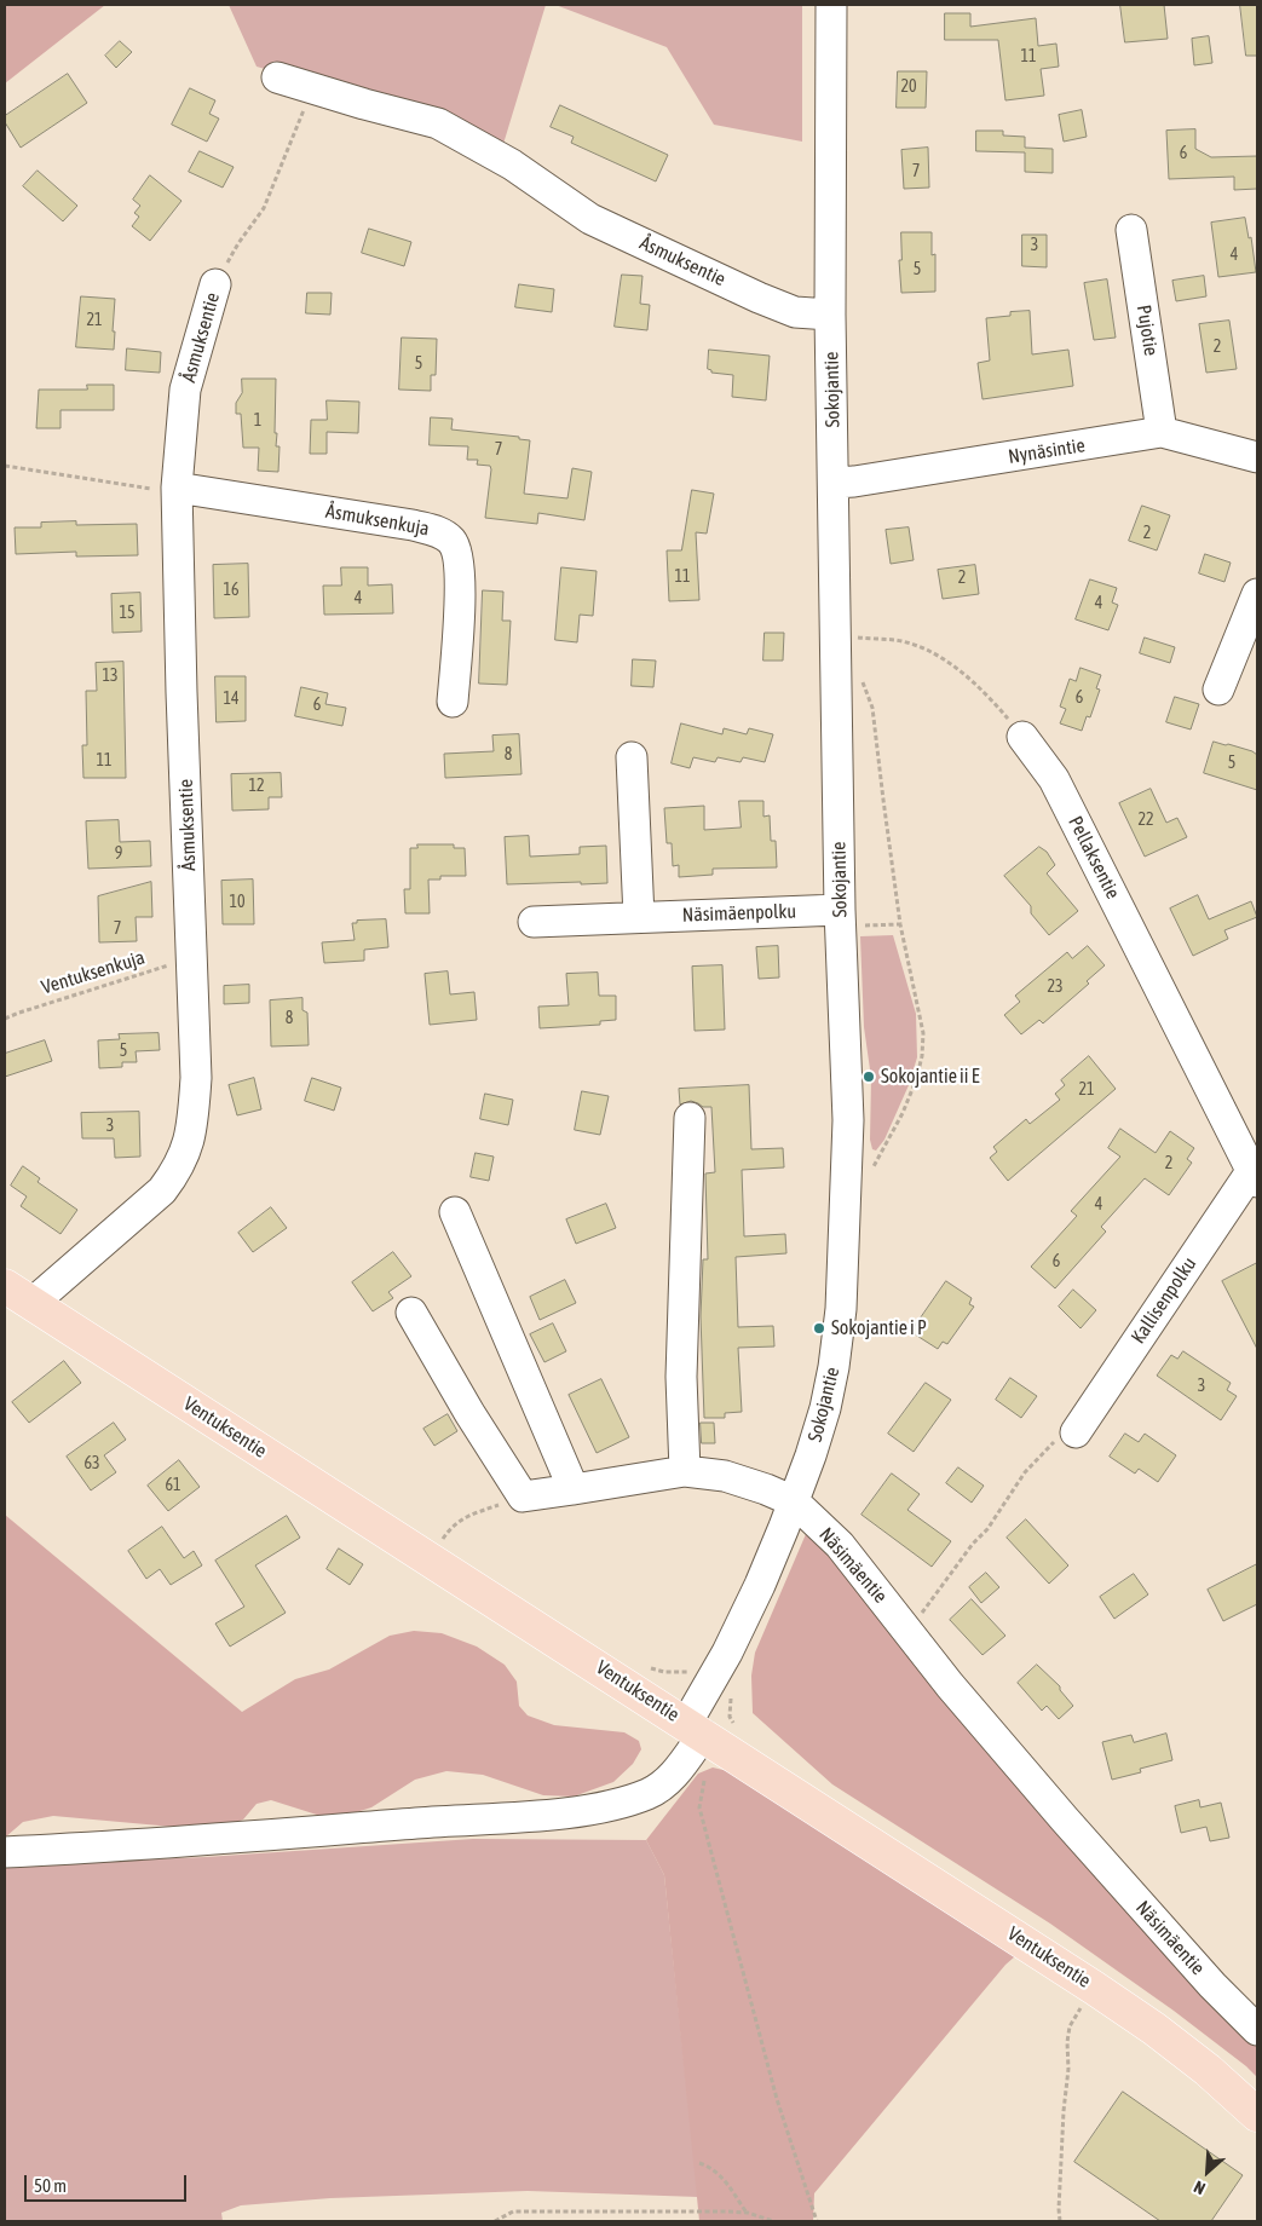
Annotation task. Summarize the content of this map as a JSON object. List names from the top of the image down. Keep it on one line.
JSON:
{"streets":{"main road":["Ventuksentie"],"street":["Åsmuksentie","Pujotie","Sokojantie","Nynäsintie","Åsmuksenkuja","Pellaksentie","Näsimäenpolku","Kallisenpolku","Näsimäentie"],"path":["Ventuksenkuja"]},"crossings":[["Åsmuksentie","Sokojantie"],["Åsmuksentie","Åsmuksenkuja"],["Åsmuksentie","Ventuksenkuja"],["Åsmuksentie","Ventuksentie"],["Pujotie","Nynäsintie"],["Sokojantie","Nynäsintie"],["Sokojantie","Näsimäenpolku"],["Sokojantie","Ventuksentie"],["Sokojantie","Näsimäentie"],["Pellaksentie","Kallisenpolku"]],"places":["Sokojantie ii E","Sokojantie i P"],"house_numbers":["11","20","6","7","3","4","5","21","2","5","1","7","2","11","2","16","4","4","15","13","6","14","6","8","11","5","12","22","9","10","7","23","8","5","21","3","2","4","6","3","63","61"],"scale_bar":"50 m","north":"bottom left"}
